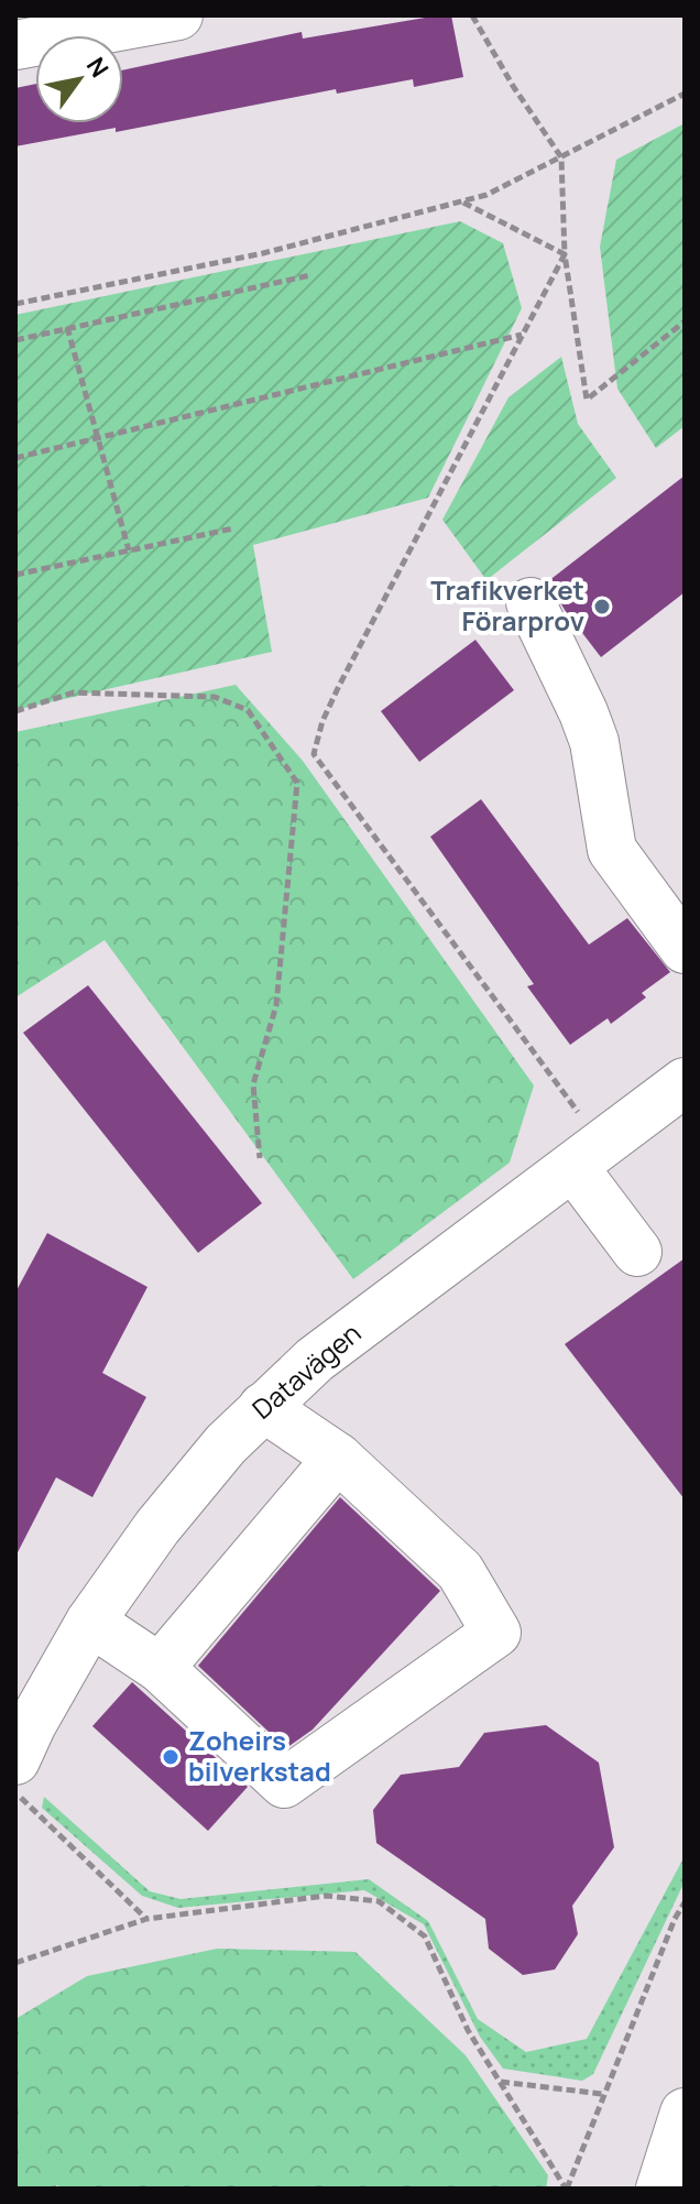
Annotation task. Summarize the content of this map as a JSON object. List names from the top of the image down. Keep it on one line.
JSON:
{"streets":{"street":["Datavägen"]},"places":["Trafikverket Förarprov","Zoheirs bilverkstad"],"north":"top right"}
